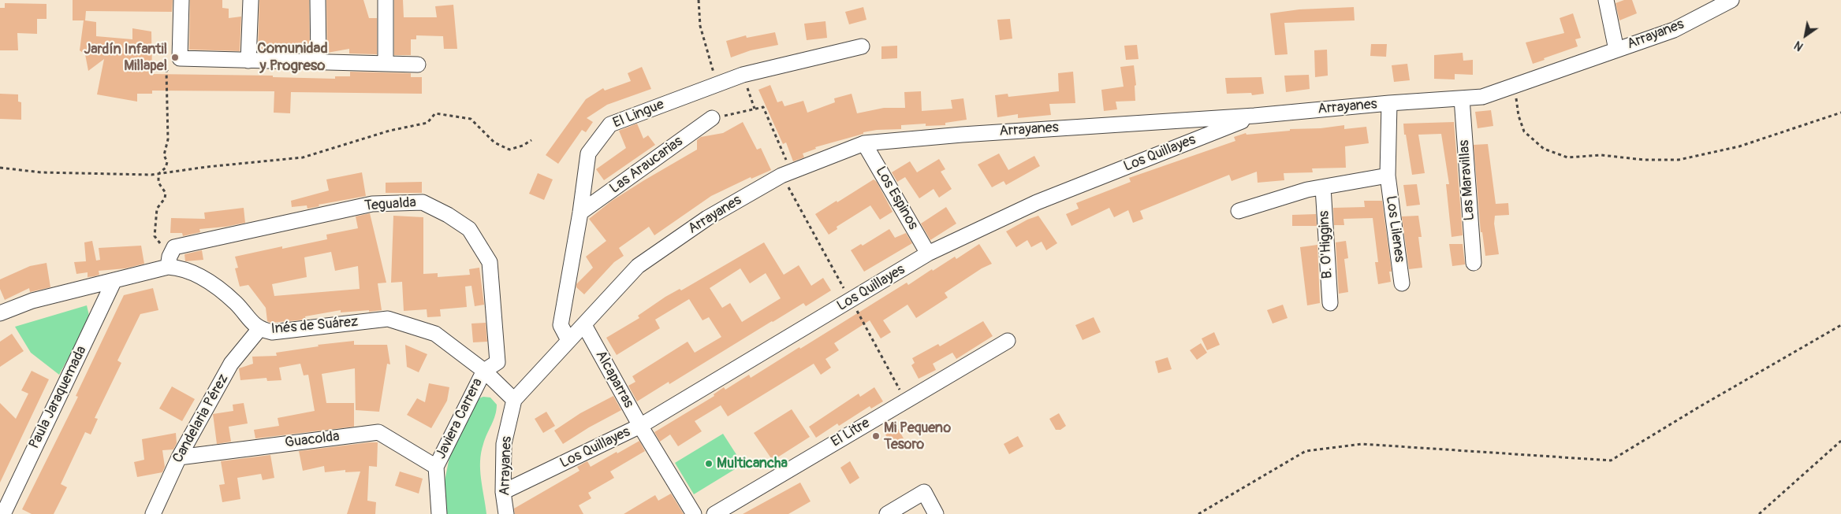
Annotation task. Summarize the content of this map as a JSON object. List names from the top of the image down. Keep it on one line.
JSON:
{"streets":{"street":["Arrayanes","El Lingue","Los Quillayes","Las Araucarias","Las Maravillas","Los Espinos","Tegualda","Los Lilenes","B. O'Higgins","Inés de Suárez","Alcaparras","Paula Jaraquemada","Candelaria Pérez","Javiera Carrera","El Litre","Guacolda"]},"crossings":[["Arrayanes","El Lingue"],["Arrayanes","Los Quillayes"],["Arrayanes","Las Maravillas"],["Arrayanes","Los Espinos"],["Arrayanes","Inés de Suárez"],["Arrayanes","Alcaparras"],["El Lingue","Las Araucarias"],["Los Quillayes","Los Espinos"],["Los Quillayes","Alcaparras"],["Tegualda","Inés de Suárez"],["Tegualda","Javiera Carrera"],["Inés de Suárez","Paula Jaraquemada"],["Inés de Suárez","Candelaria Pérez"],["Inés de Suárez","Javiera Carrera"],["Candelaria Pérez","Guacolda"],["Javiera Carrera","Guacolda"]],"districts":["Comunidad y Progreso"],"places":["Jardín Infantil Millapel","Mi Pequeno Tesoro","Multicancha"],"north":"bottom left"}
